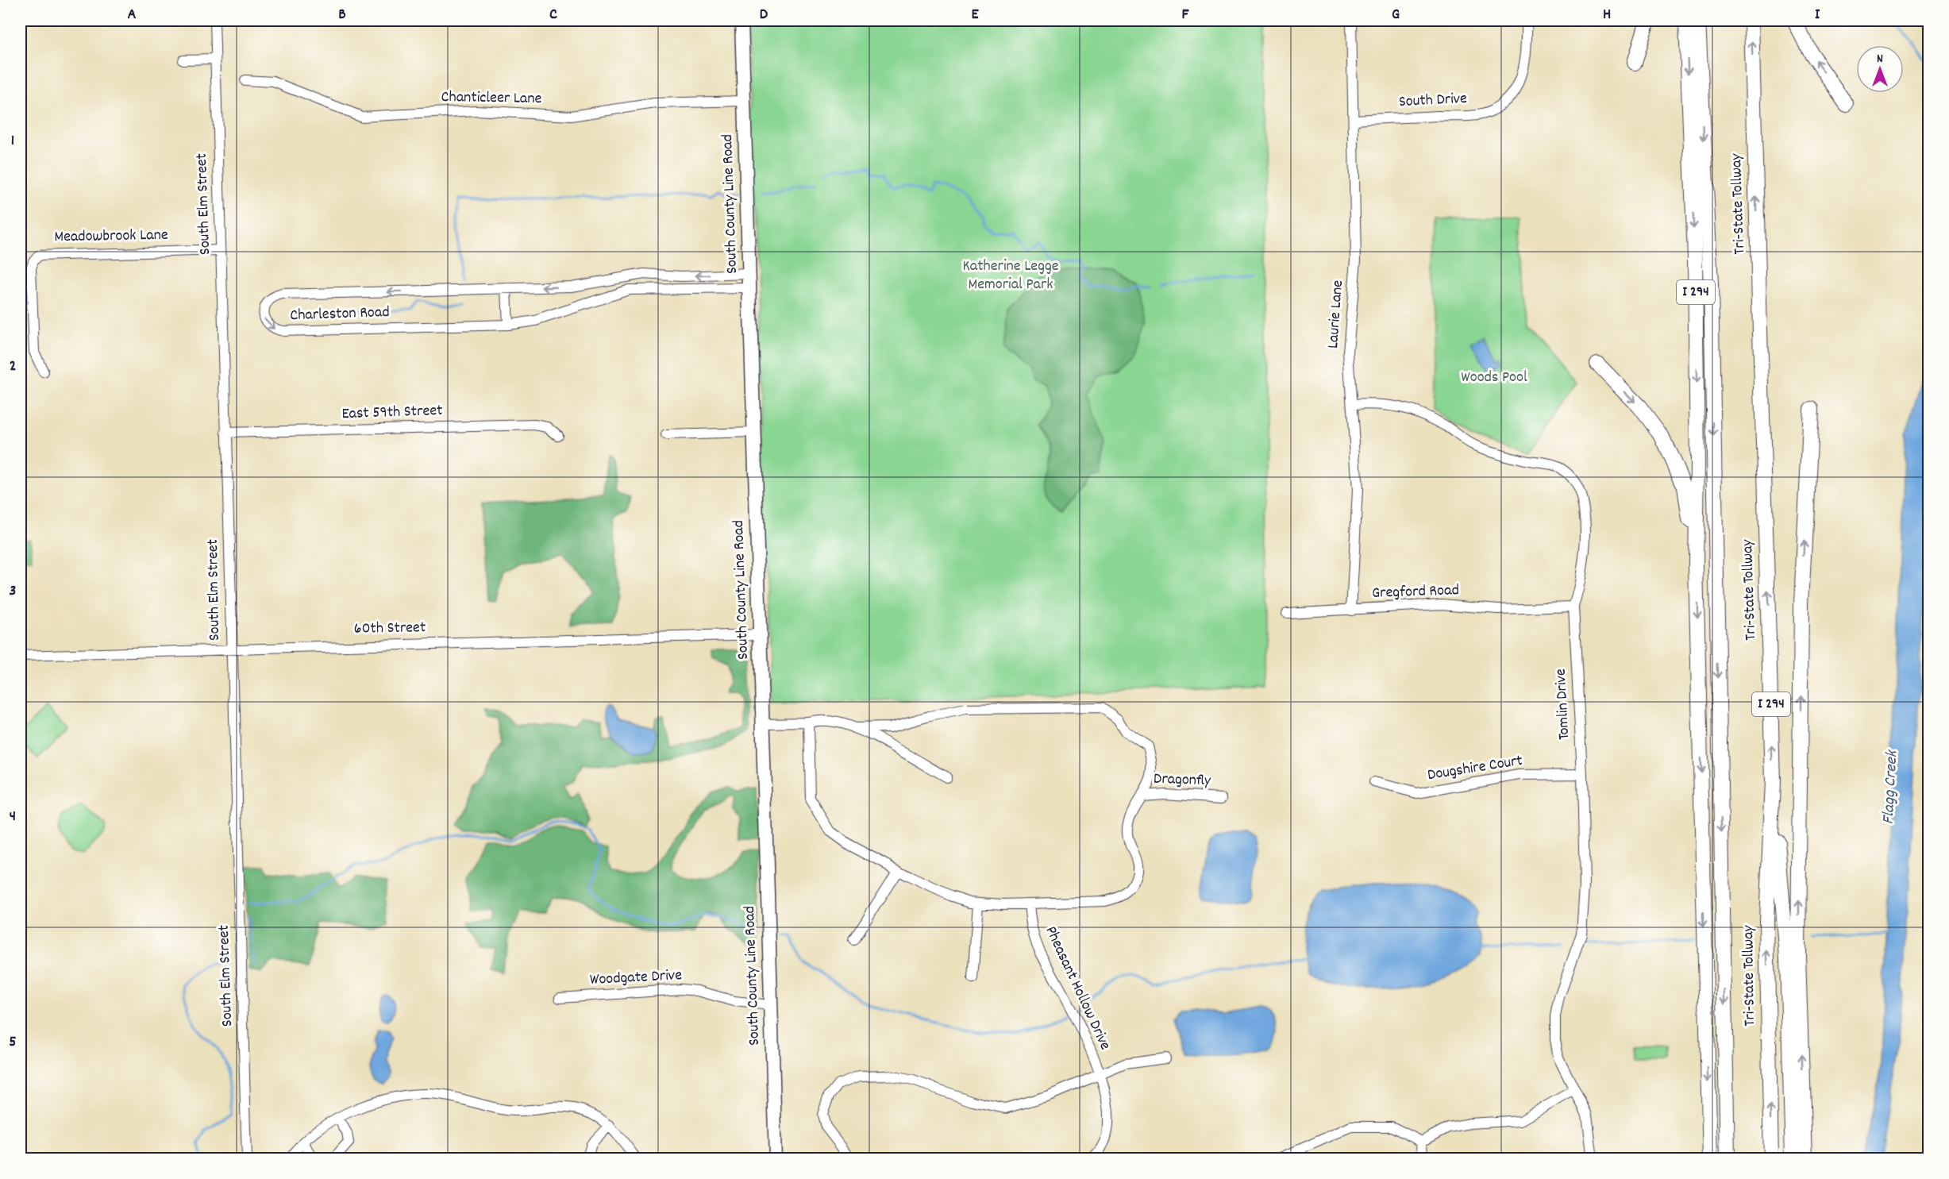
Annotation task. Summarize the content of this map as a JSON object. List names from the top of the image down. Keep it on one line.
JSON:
{"streets":{"highway":["Tri-State Tollway","I 294"],"main road":["South County Line Road"],"street":["Chanticleer Lane","South Drive","South Elm Street","Meadowbrook Lane","Charleston Road","Laurie Lane","East 59th Street","Gregford Road","60th Street","Tomlin Drive","Dougshire Court","Dragonfly","Woodgate Drive","Pheasant Hollow Drive"]},"crossings":[["Chanticleer Lane","South County Line Road"],["South Drive","Laurie Lane"],["South Elm Street","Meadowbrook Lane"],["South Elm Street","East 59th Street"],["South Elm Street","60th Street"],["South County Line Road","Charleston Road"],["South County Line Road","60th Street"],["South County Line Road","Woodgate Drive"],["Laurie Lane","Gregford Road"],["Laurie Lane","Tomlin Drive"],["Gregford Road","Tomlin Drive"],["Tomlin Drive","Dougshire Court"]],"water":["Flagg Creek"],"parks":["Katherine Legge Memorial Park","Woods Pool"],"north":"top","grid":{"columns":["A","B","C","D","E","F","G","H","I"],"rows":["1","2","3","4","5"]}}
